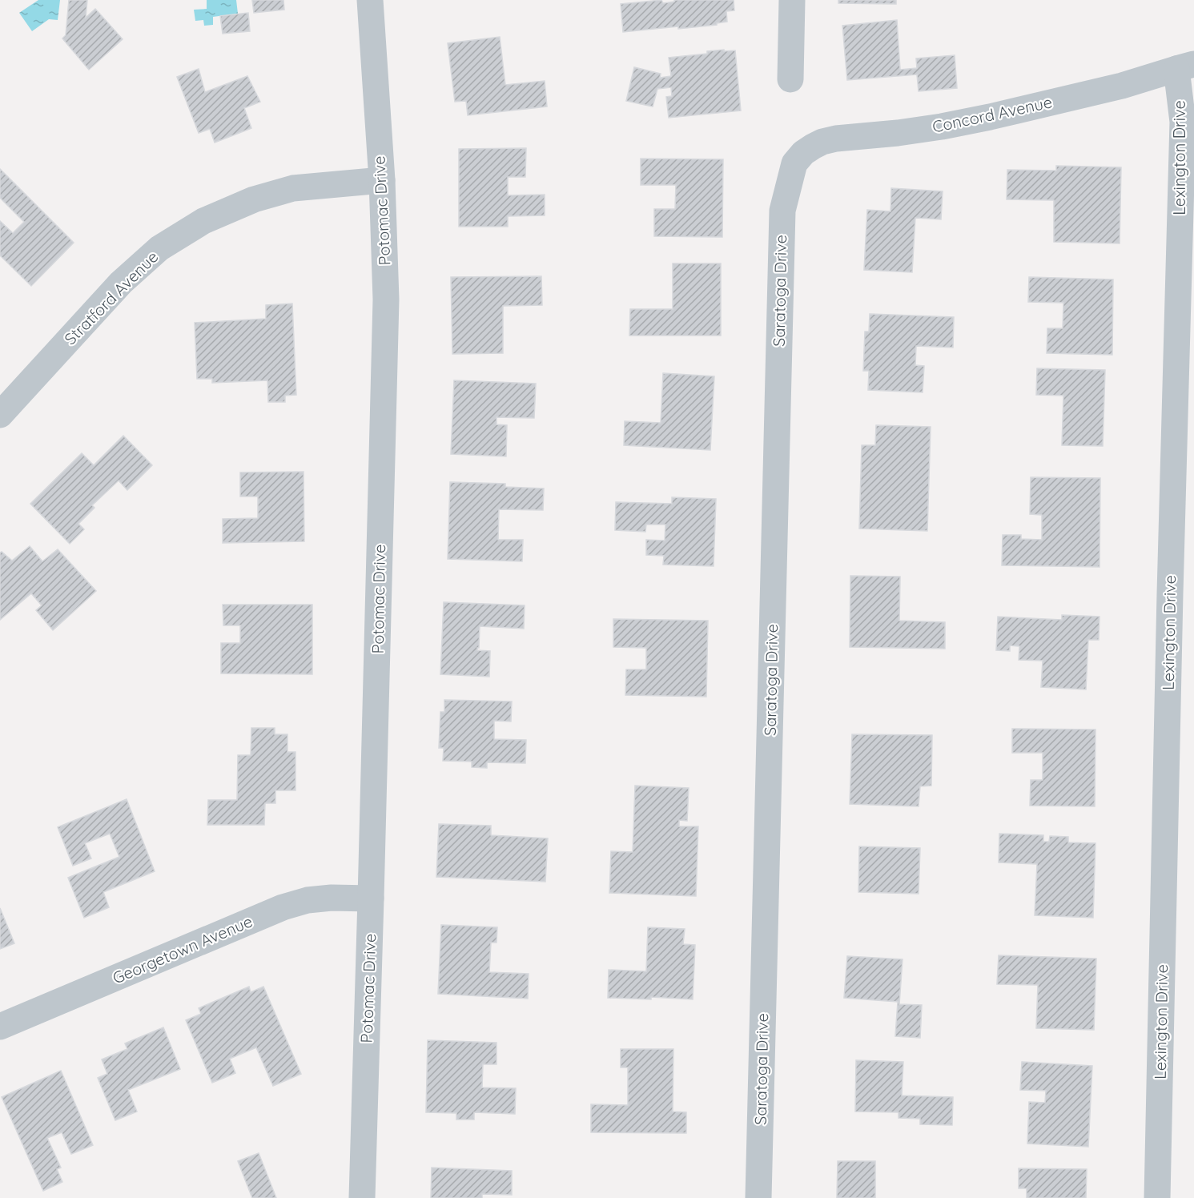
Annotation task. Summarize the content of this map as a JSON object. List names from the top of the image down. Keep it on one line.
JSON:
{"streets":{"street":["Concord Avenue","Lexington Drive","Potomac Drive","Saratoga Drive","Stratford Avenue","Georgetown Avenue"]},"crossings":[["Concord Avenue","Lexington Drive"],["Concord Avenue","Saratoga Drive"],["Potomac Drive","Stratford Avenue"],["Potomac Drive","Georgetown Avenue"]]}
